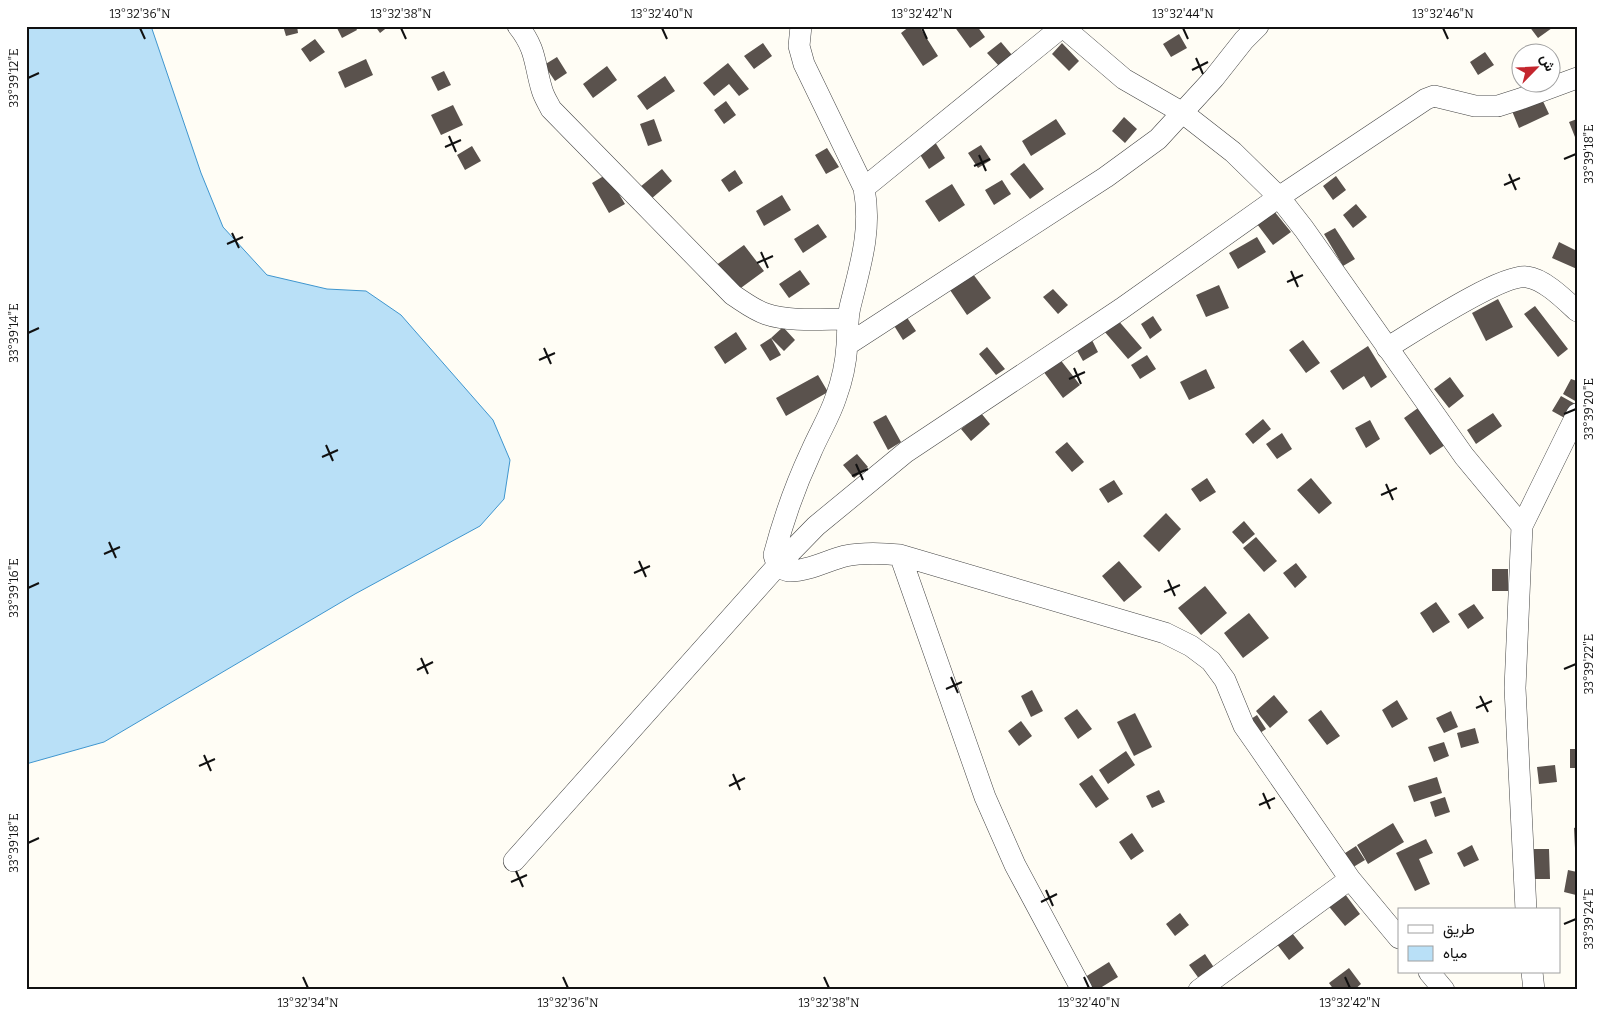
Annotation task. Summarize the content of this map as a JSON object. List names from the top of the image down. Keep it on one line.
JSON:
{"legend":["طريق","مياه"],"north":"top right","coordinates":["13°32'36\"N","13°32'38\"N","13°32'40\"N","13°32'42\"N","13°32'44\"N","13°32'46\"N","33°39'12\"E","33°39'18\"E","33°39'14\"E","33°39'20\"E","33°39'16\"E","33°39'22\"E","33°39'24\"E","13°32'34\"N"]}
